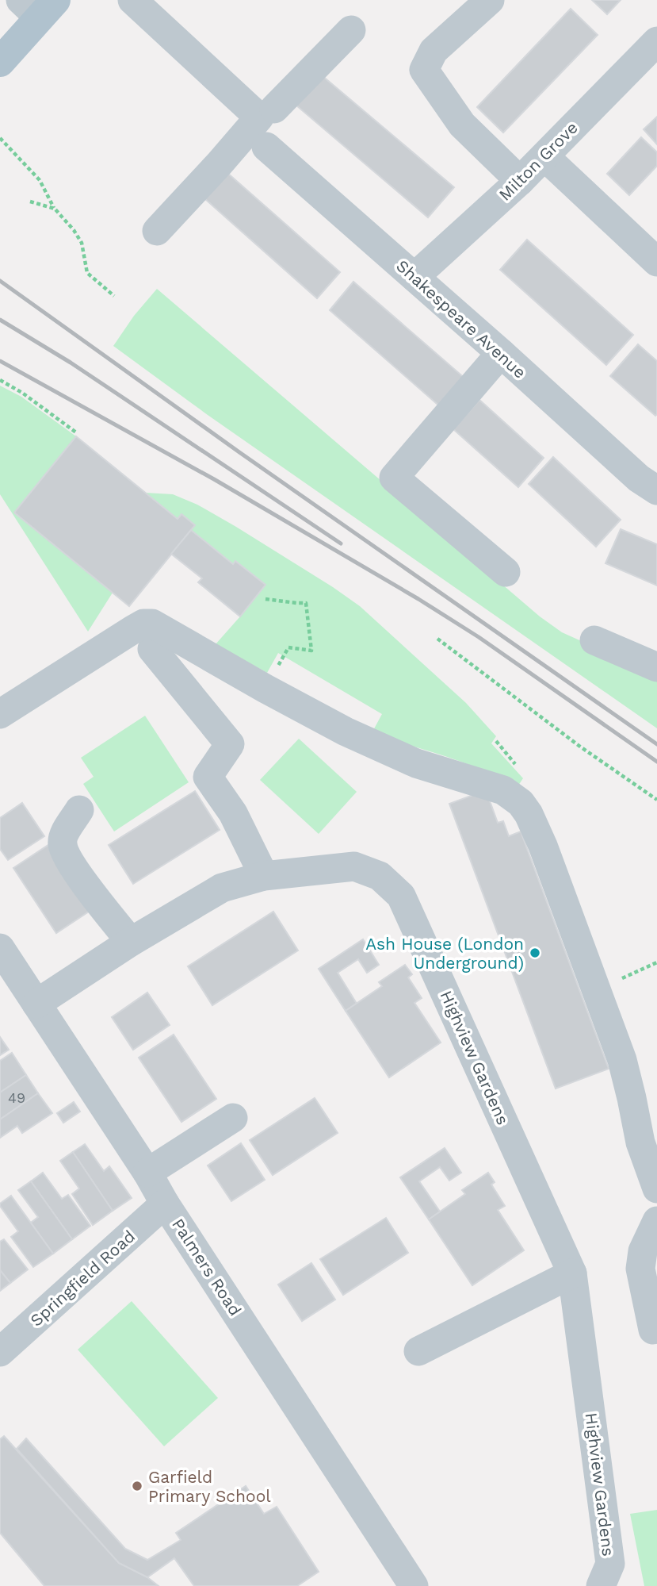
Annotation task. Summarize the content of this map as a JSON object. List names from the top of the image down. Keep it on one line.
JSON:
{"streets":{"street":["Milton Grove","Shakespeare Avenue","Highview Gardens","Palmers Road","Springfield Road"]},"crossings":[["Milton Grove","Shakespeare Avenue"],["Highview Gardens","Palmers Road"],["Palmers Road","Springfield Road"]],"places":["Ash House (London Underground)","Garfield Primary School"],"house_numbers":["49"]}
